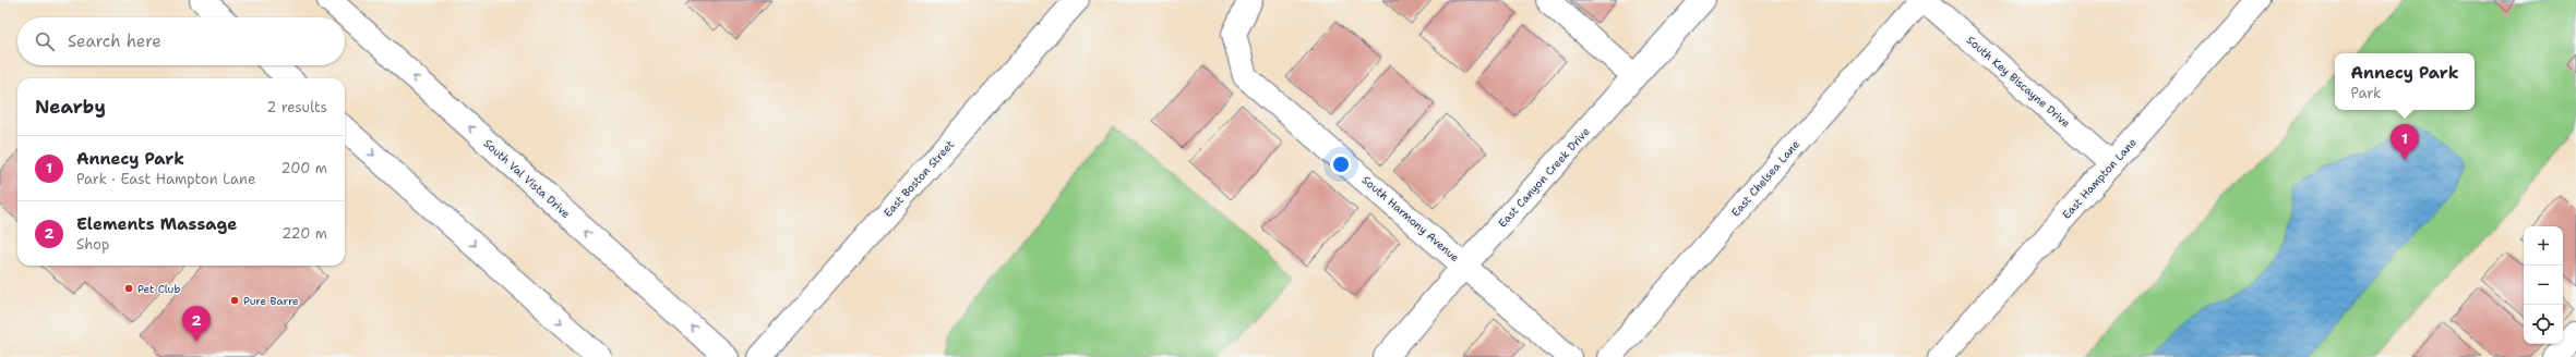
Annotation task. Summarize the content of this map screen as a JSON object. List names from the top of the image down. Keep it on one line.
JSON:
{"streets":{"street":["South Key Biscayne Drive","East Canyon Creek Drive","South Val Vista Drive","East Boston Street","East Chelsea Lane","East Hampton Lane","South Harmony Avenue"]},"crossings":[["South Key Biscayne Drive","East Chelsea Lane"],["South Key Biscayne Drive","East Hampton Lane"],["East Canyon Creek Drive","South Harmony Avenue"]],"places":["Pet Club","Pure Barre"],"page":{"search":"Search here","popup":["Annecy Park","Park"],"heading":["Nearby","2 results"],"pins":["1","2"],"list":[{"mark":"1","name":"Annecy Park","note":"Park · East Hampton Lane","value":"200 m"},{"mark":"2","name":"Elements Massage","note":"Shop","value":"220 m"}],"map_buttons":["+","−"]}}
